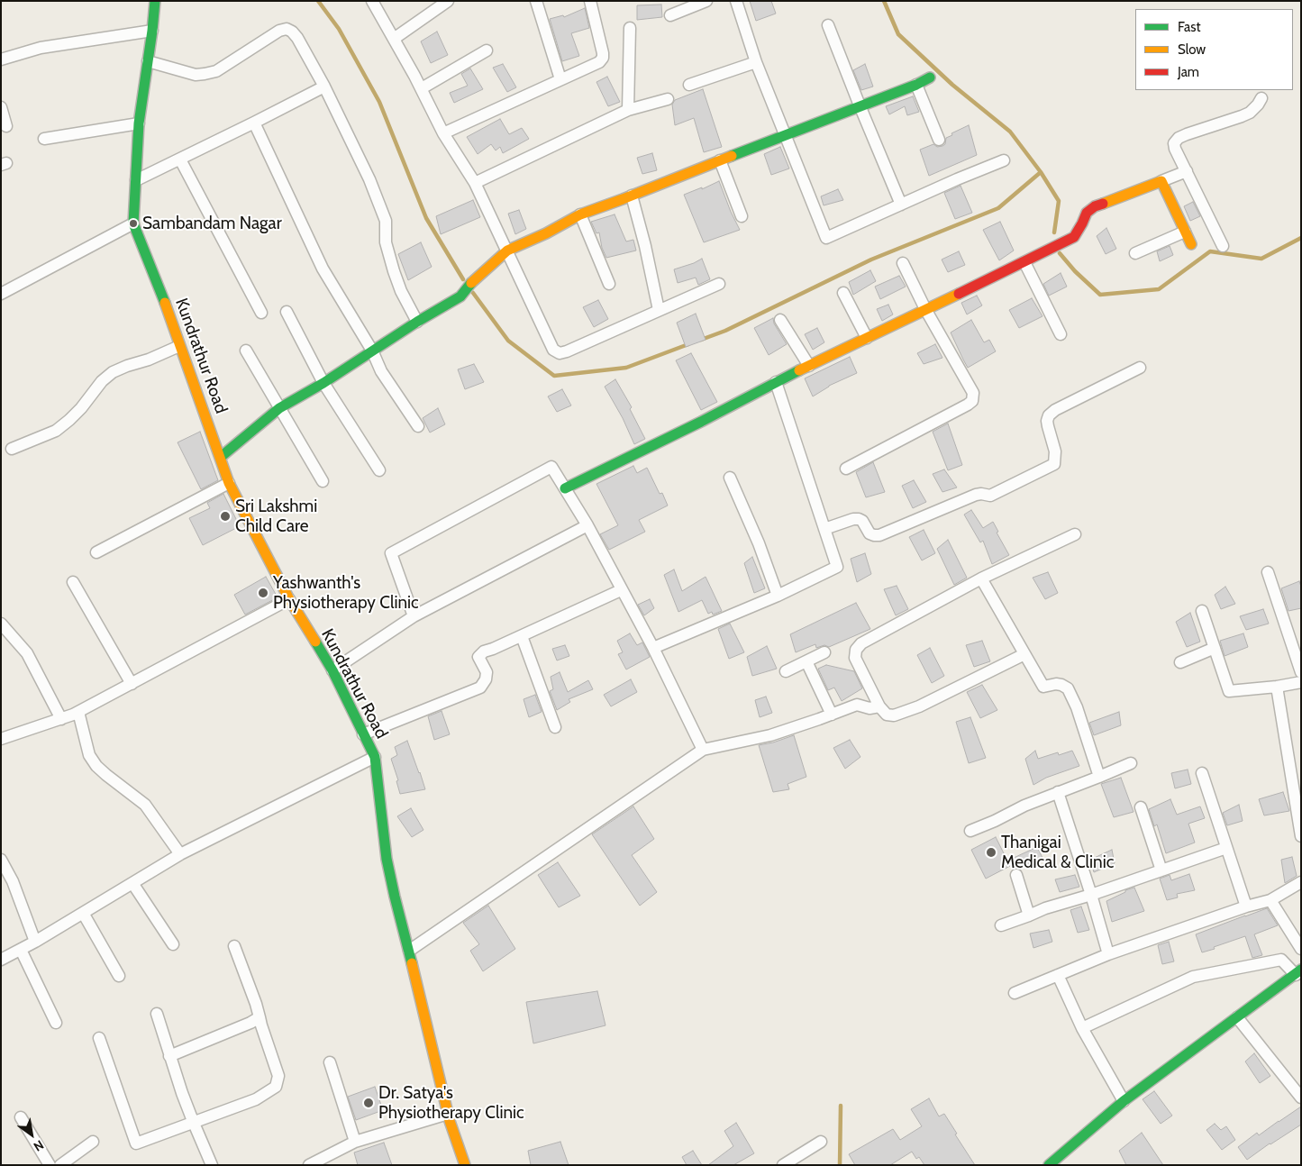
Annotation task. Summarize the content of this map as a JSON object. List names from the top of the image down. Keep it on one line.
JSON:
{"streets":{"street":["Kundrathur Road"]},"places":["Sambandam Nagar","Sri Lakshmi Child Care","Yashwanth's Physiotherapy Clinic","Thanigai Medical & Clinic","Dr. Satya's Physiotherapy Clinic"],"legend":["Fast","Slow","Jam"],"north":"bottom right"}
